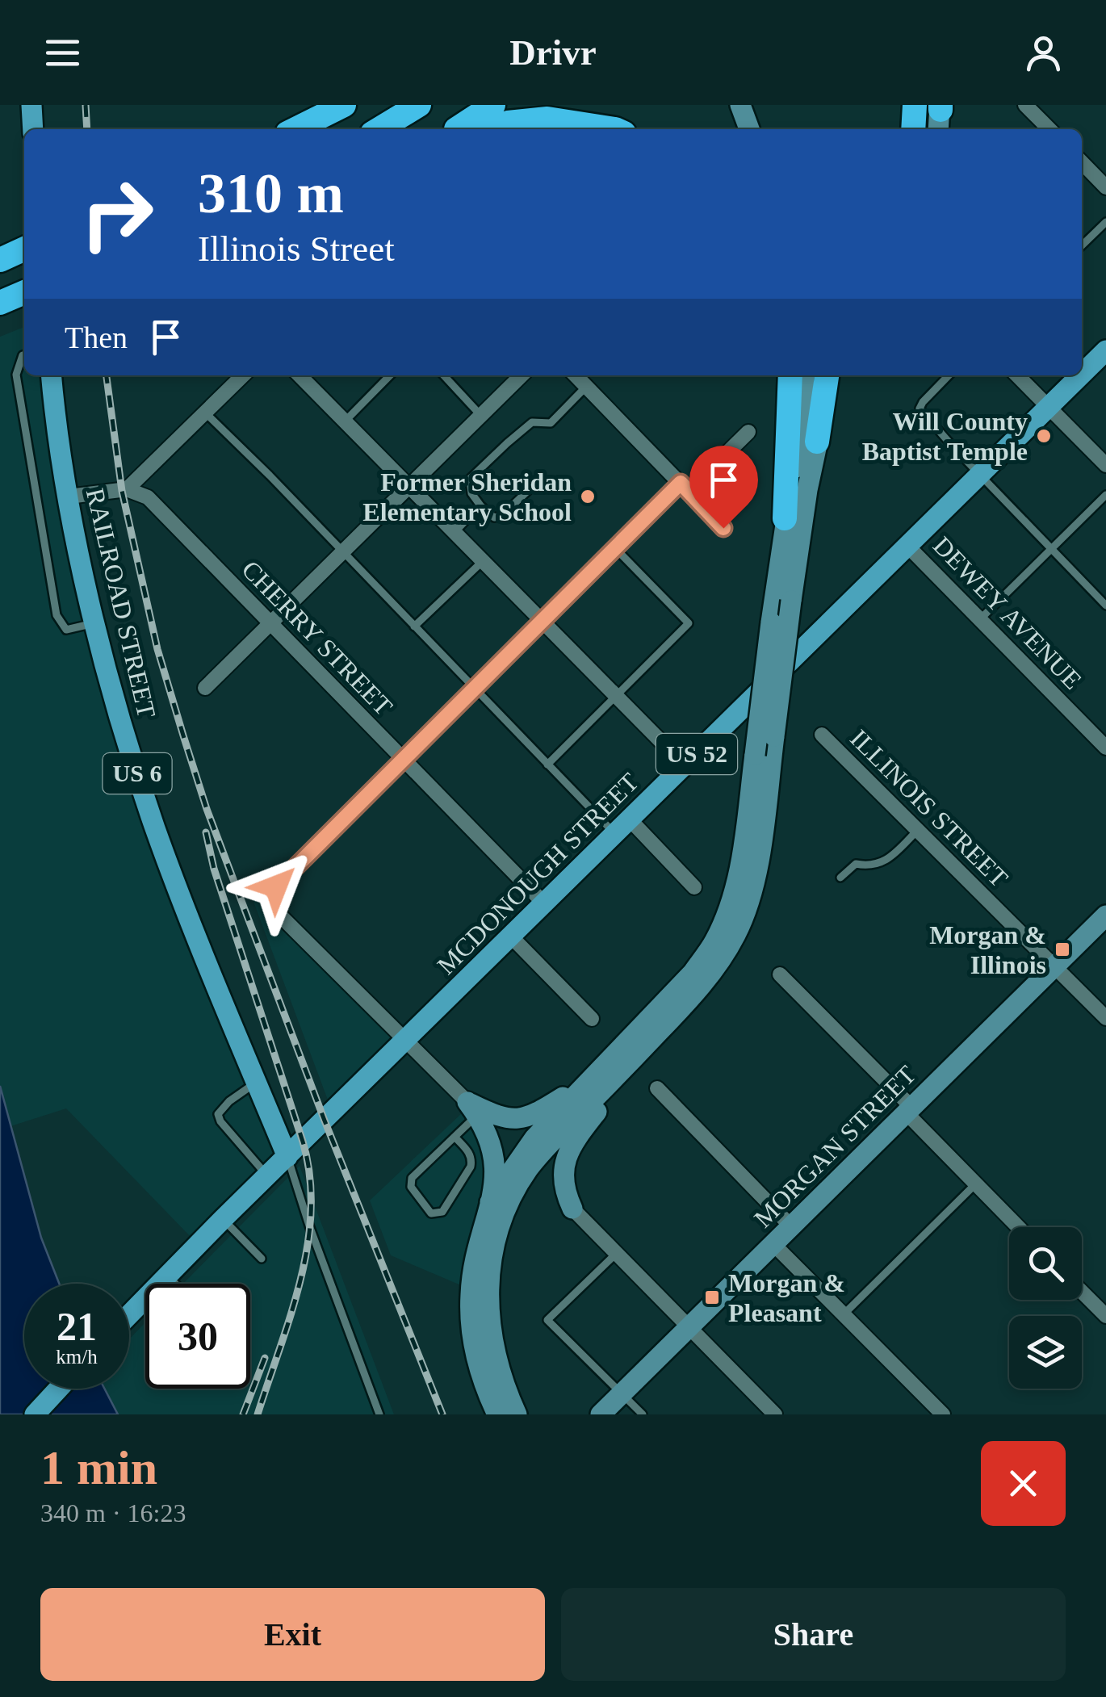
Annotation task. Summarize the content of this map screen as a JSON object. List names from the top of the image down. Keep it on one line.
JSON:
{"streets":{"main road":["RAILROAD STREET","US 52","US 6","MCDONOUGH STREET"],"street":["DEWEY AVENUE","CHERRY STREET","ILLINOIS STREET","MORGAN STREET"]},"crossings":[["RAILROAD STREET","MCDONOUGH STREET"],["DEWEY AVENUE","MCDONOUGH STREET"],["CHERRY STREET","MCDONOUGH STREET"],["ILLINOIS STREET","MORGAN STREET"]],"places":{"other":["Will County Baptist Temple","Former Sheridan Elementary School"],"transit":["Morgan & Illinois","Morgan & Pleasant"]},"page":{"header":"Drivr","turn":["310 m","Illinois Street"],"then":"Then","speed":"21 km/h","limit":"30","heading":["1 min","340 m · 16:23"],"buttons":["Exit","Share"]}}
